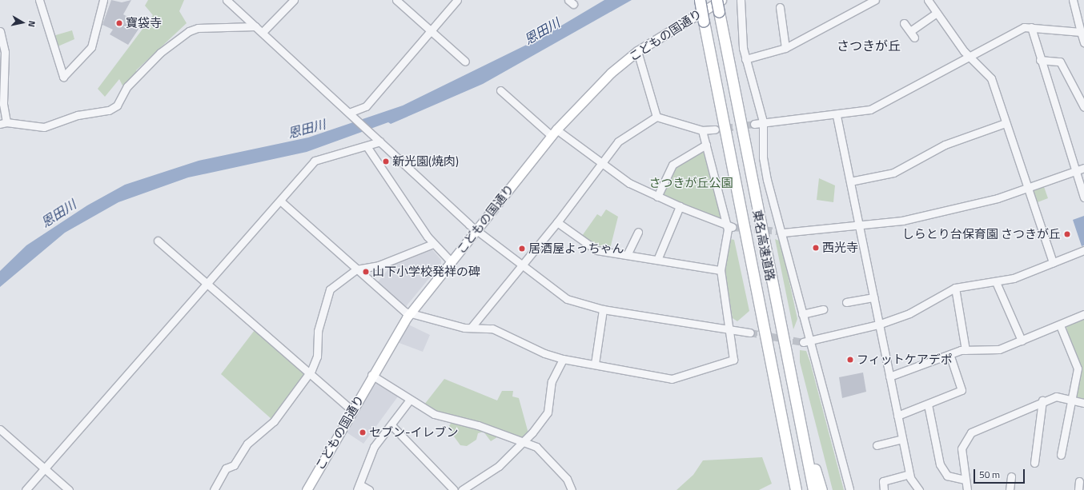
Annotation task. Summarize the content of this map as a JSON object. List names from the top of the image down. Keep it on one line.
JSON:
{"streets":{"highway":["東名高速道路"],"main road":["こどもの国通り"]},"districts":["さつきが丘"],"water":["恩田川"],"parks":["さつきが丘公園"],"places":["寶袋寺","新光園(焼肉)","しらとり台保育園 さつきが丘","西光寺","居酒屋よっちゃん","山下小学校発祥の碑","フィットケアデポ","セブン-イレブン"],"scale_bar":"50 m","north":"right"}
